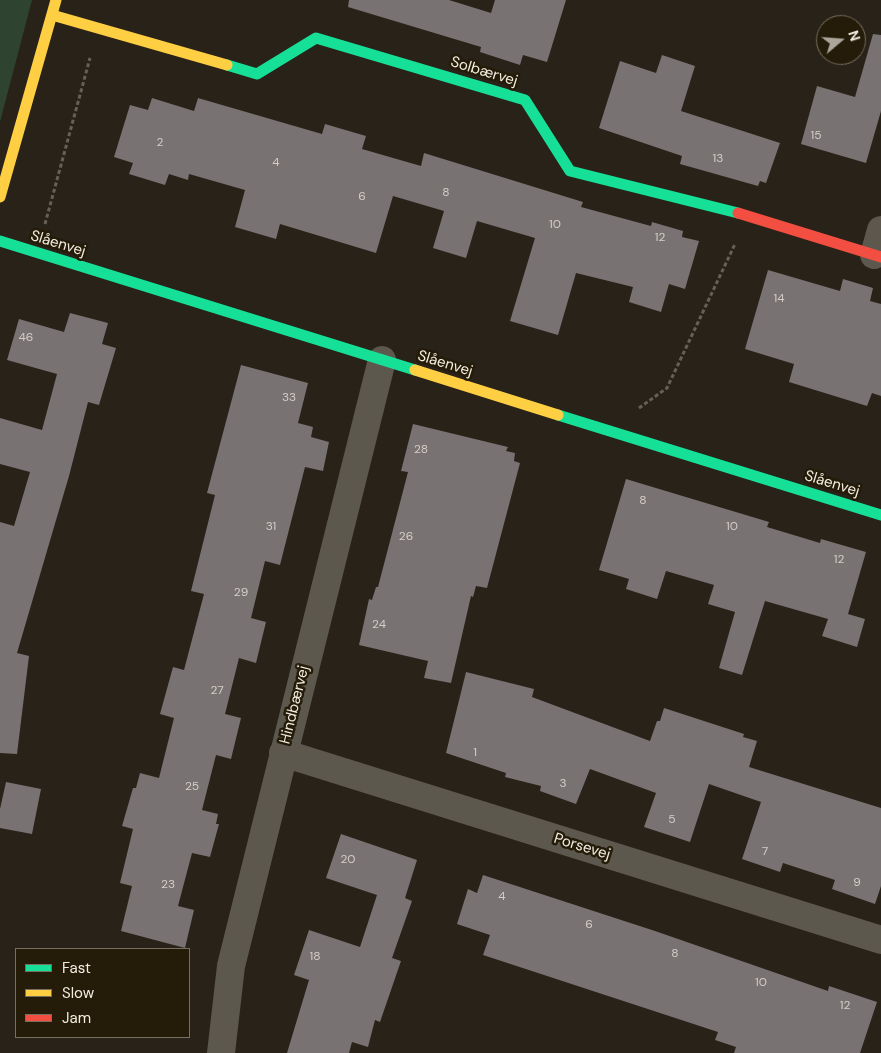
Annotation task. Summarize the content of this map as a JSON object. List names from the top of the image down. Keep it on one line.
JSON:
{"streets":{"street":["Solbærvej","Slåenvej","Hindbærvej","Porsevej"]},"crossings":[["Slåenvej","Hindbærvej"],["Hindbærvej","Porsevej"]],"house_numbers":["15","2","13","4","8","6","10","12","14","46","33","28","8","31","10","26","12","29","24","27","1","3","25","5","7","20","9","23","4","6","8","18","10","12"],"legend":["Fast","Slow","Jam"],"north":"right"}
